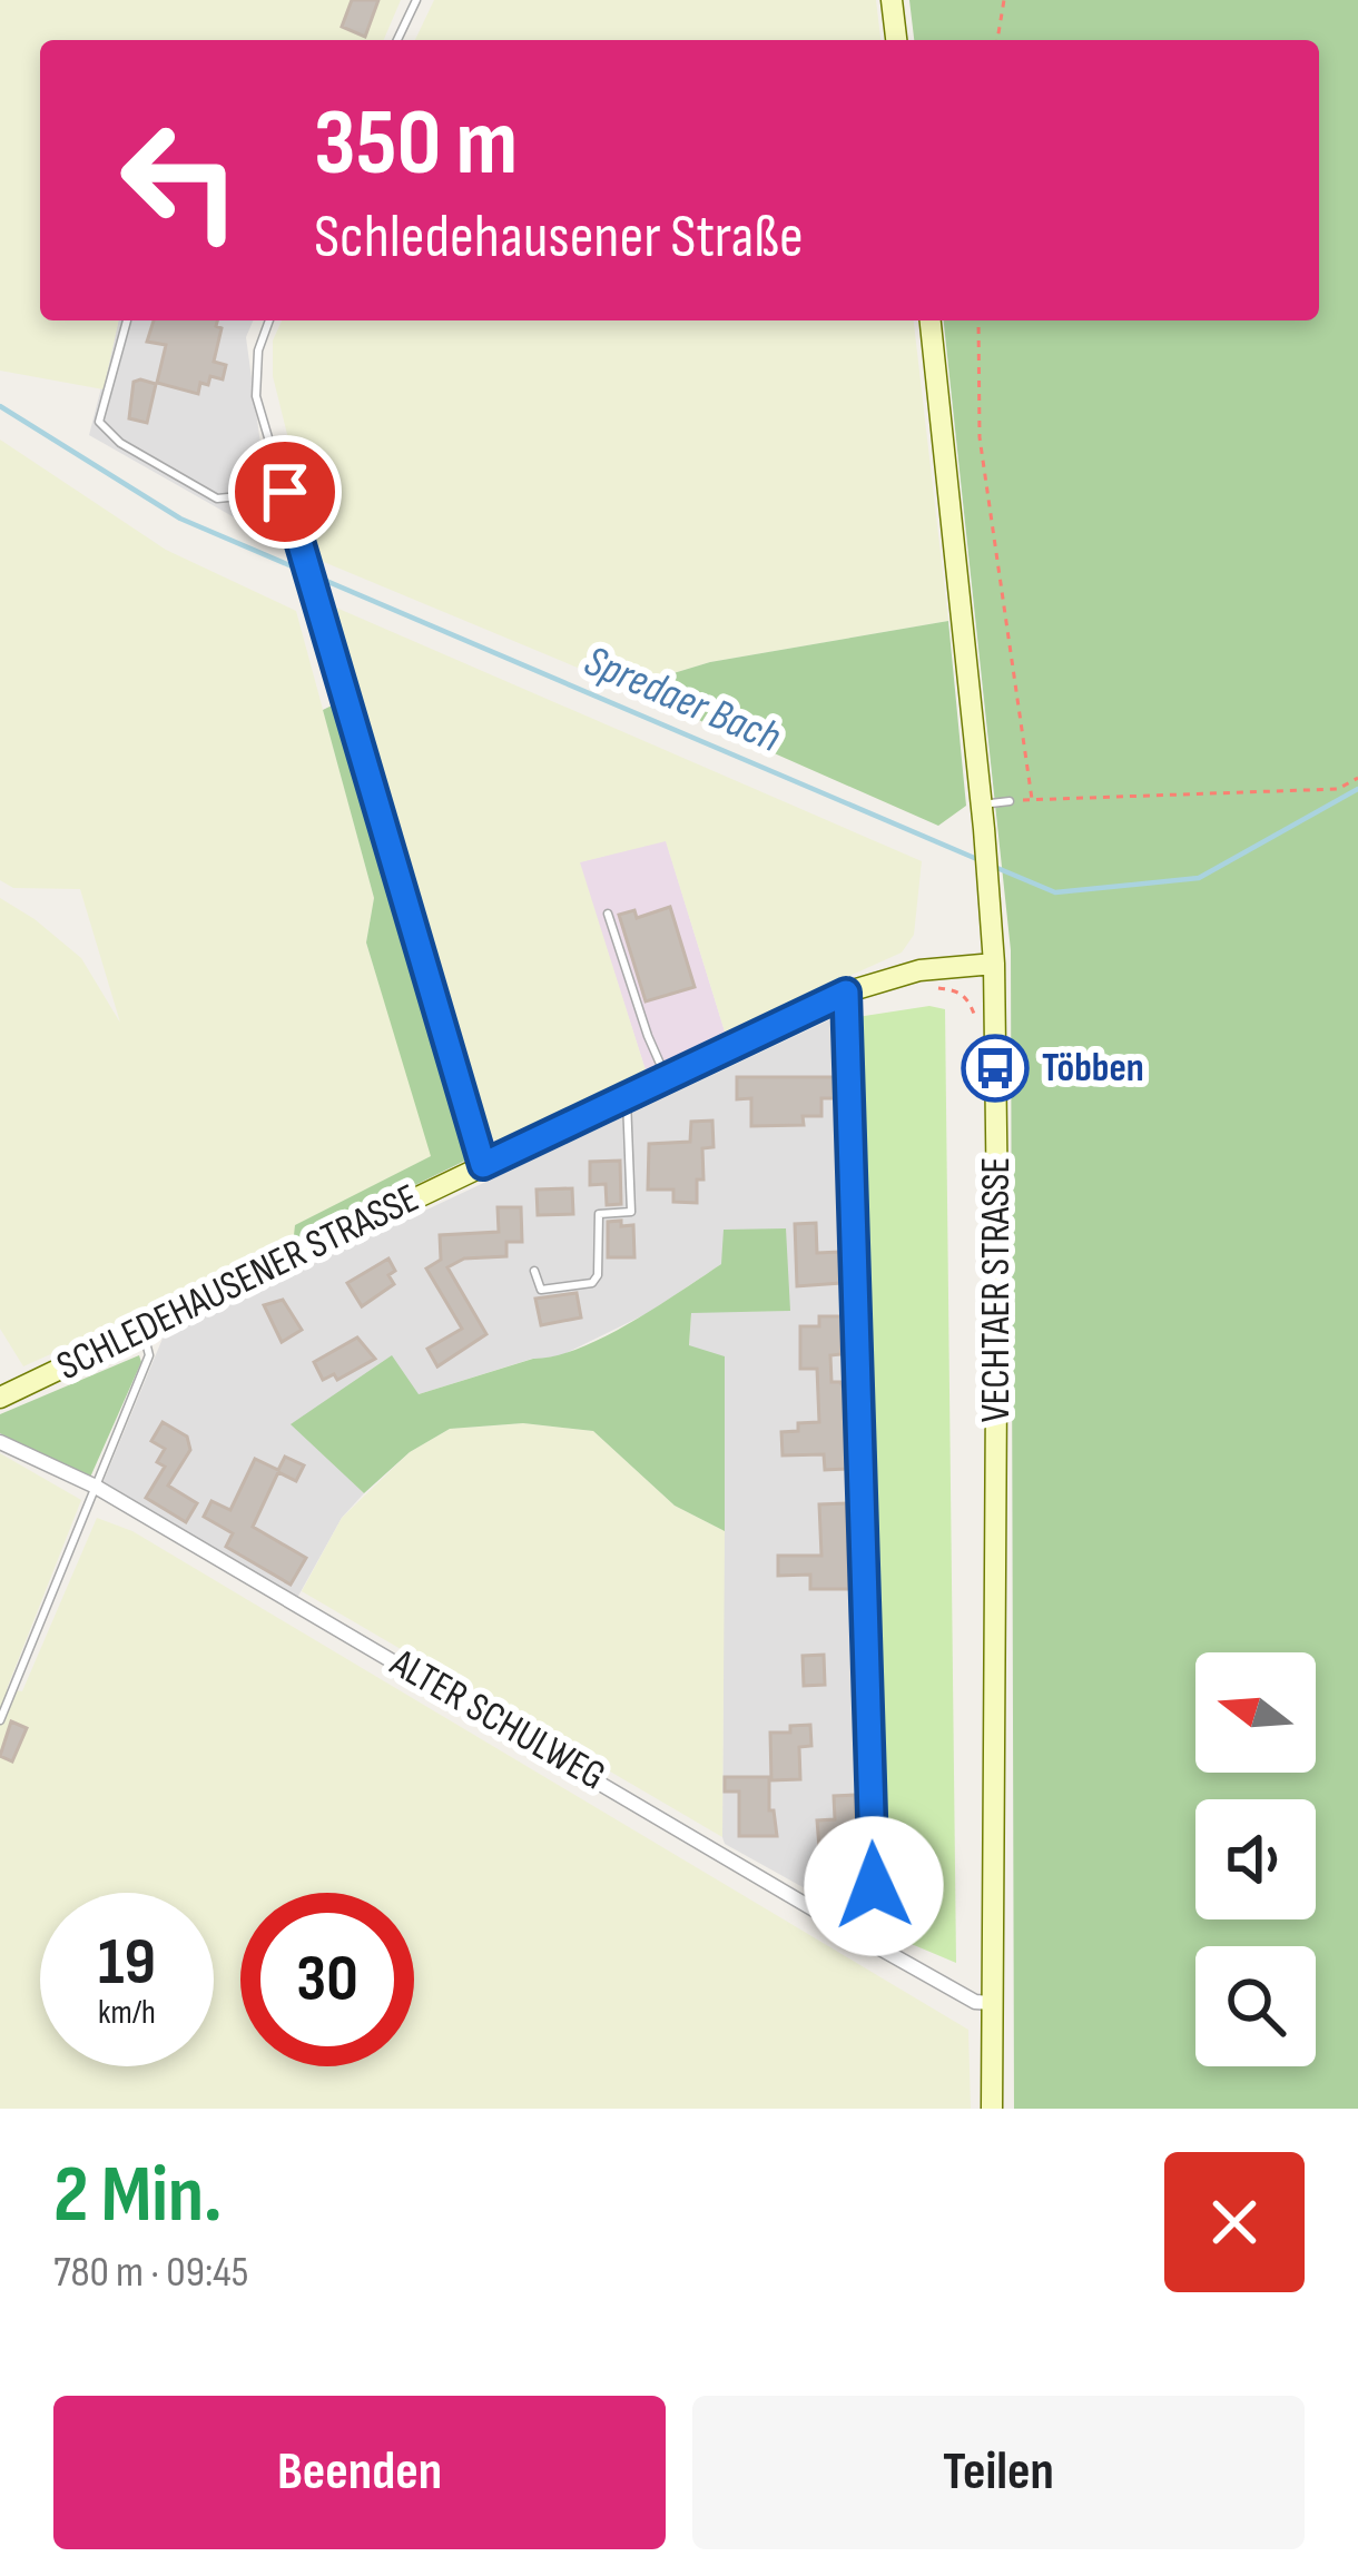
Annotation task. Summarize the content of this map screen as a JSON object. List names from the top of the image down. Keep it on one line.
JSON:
{"streets":{"main road":["SCHLEDEHAUSENER STRASSE","VECHTAER STRASSE"],"street":["ALTER SCHULWEG"]},"crossings":[["SCHLEDEHAUSENER STRASSE","VECHTAER STRASSE"],["VECHTAER STRASSE","ALTER SCHULWEG"]],"water":["Spredaer Bach"],"places":{"bus stop":["Többen"]},"north":"left","page":{"turn":["350 m","Schledehausener Straße"],"speed":"19 km/h","limit":"30","heading":["2 Min.","780 m · 09:45"],"buttons":["Beenden","Teilen"]}}
